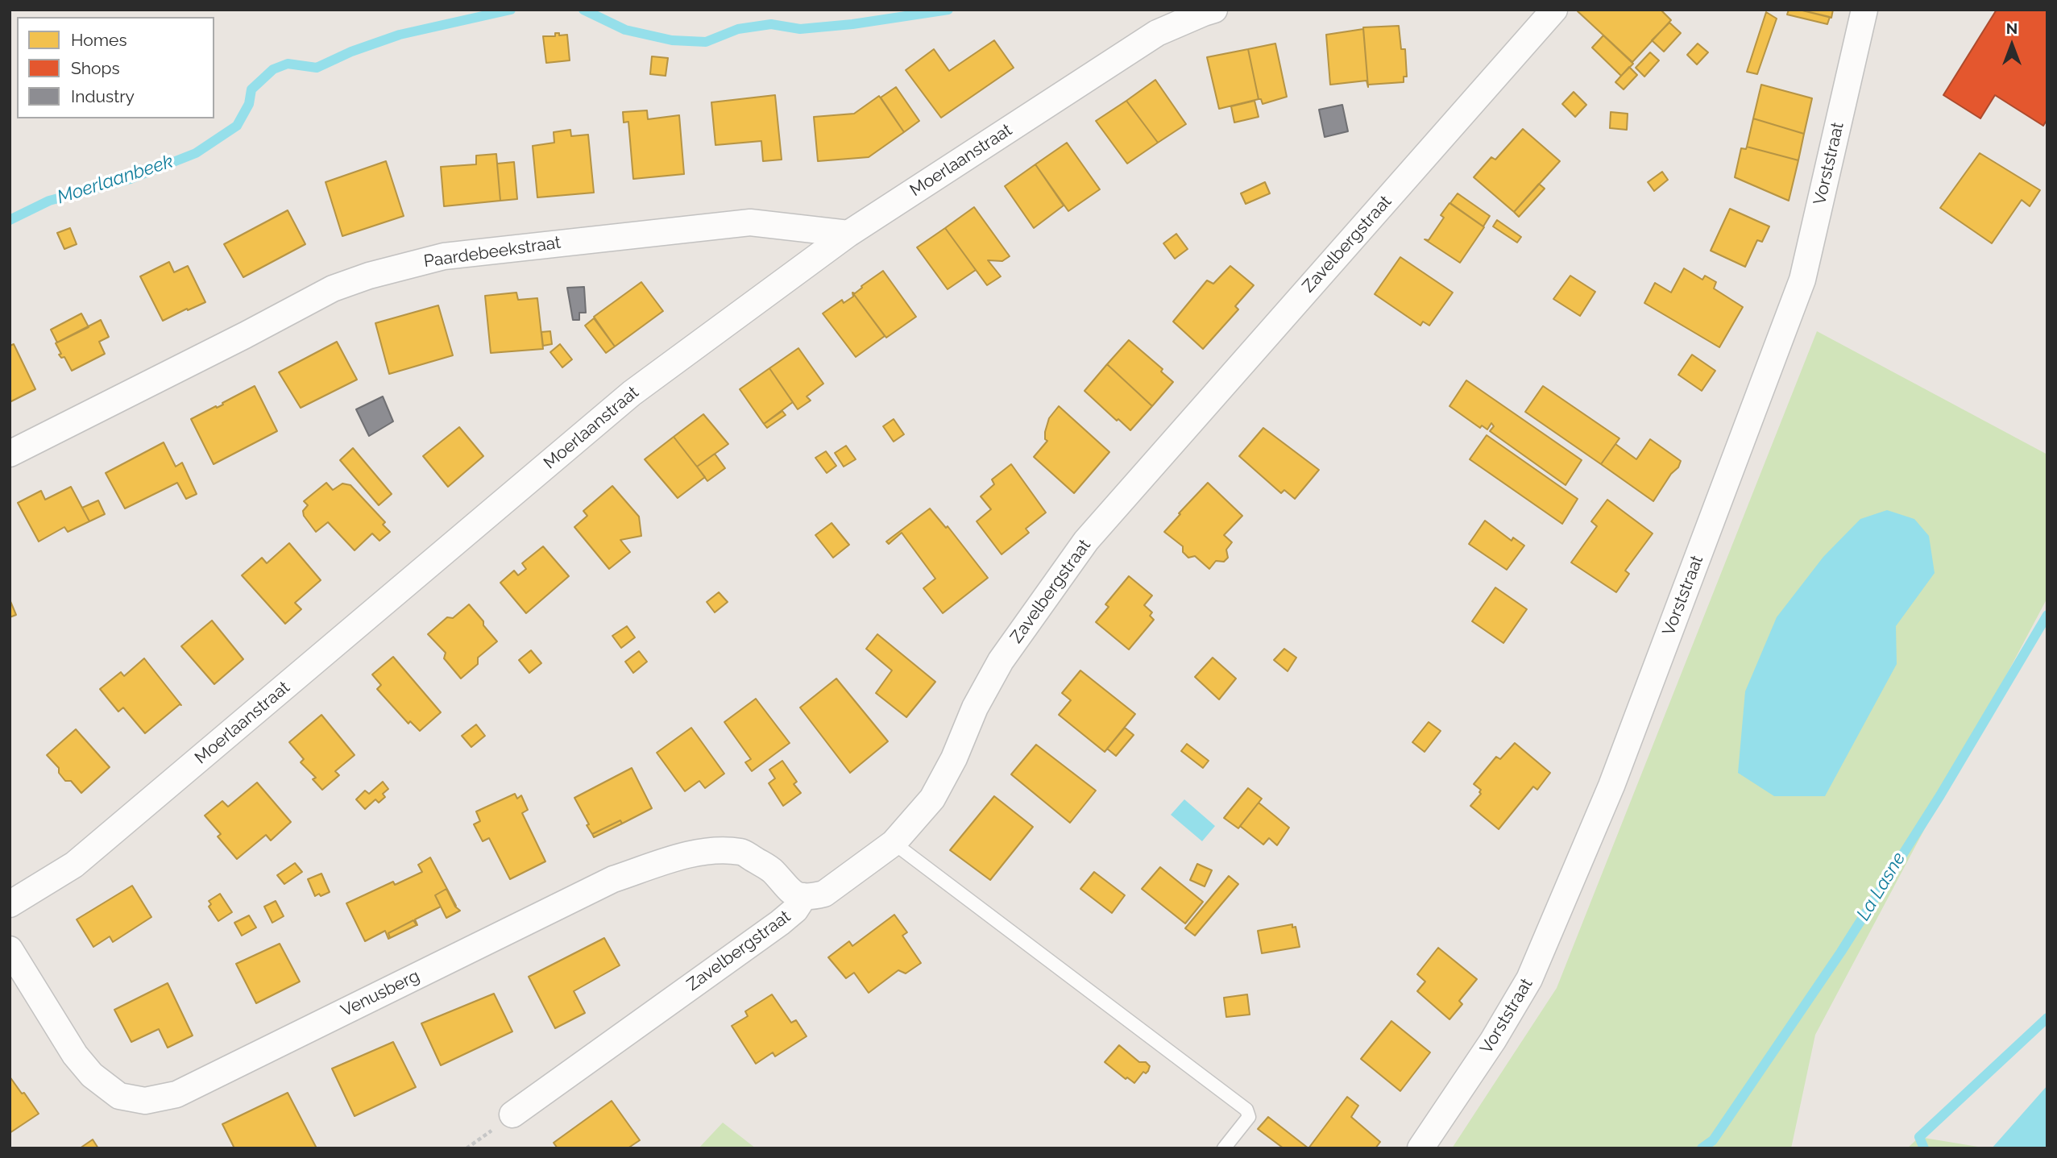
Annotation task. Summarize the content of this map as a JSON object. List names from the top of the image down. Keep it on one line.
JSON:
{"streets":{"street":["Moerlaanstraat","Vorststraat","Zavelbergstraat","Paardebeekstraat","Venusberg"]},"crossings":[["Moerlaanstraat","Paardebeekstraat"],["Zavelbergstraat","Venusberg"]],"water":["Moerlaanbeek","La Lasne"],"legend":["Homes","Shops","Industry"],"north":"top"}
